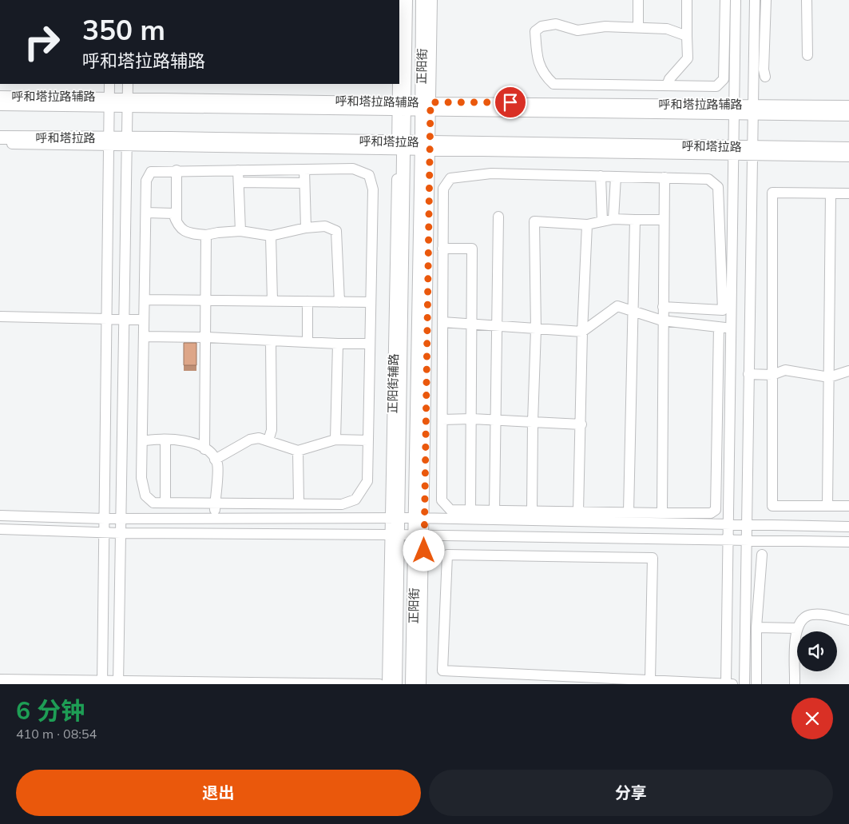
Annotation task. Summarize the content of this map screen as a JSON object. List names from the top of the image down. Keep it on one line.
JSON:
{"streets":{"main road":["正阳街","呼和塔拉路"],"street":["呼和塔拉路辅路"]},"crossings":[["正阳街","呼和塔拉路"]],"page":{"turn":["350 m","呼和塔拉路辅路"],"heading":["6 分钟","410 m · 08:54"],"buttons":["退出","分享"]}}
